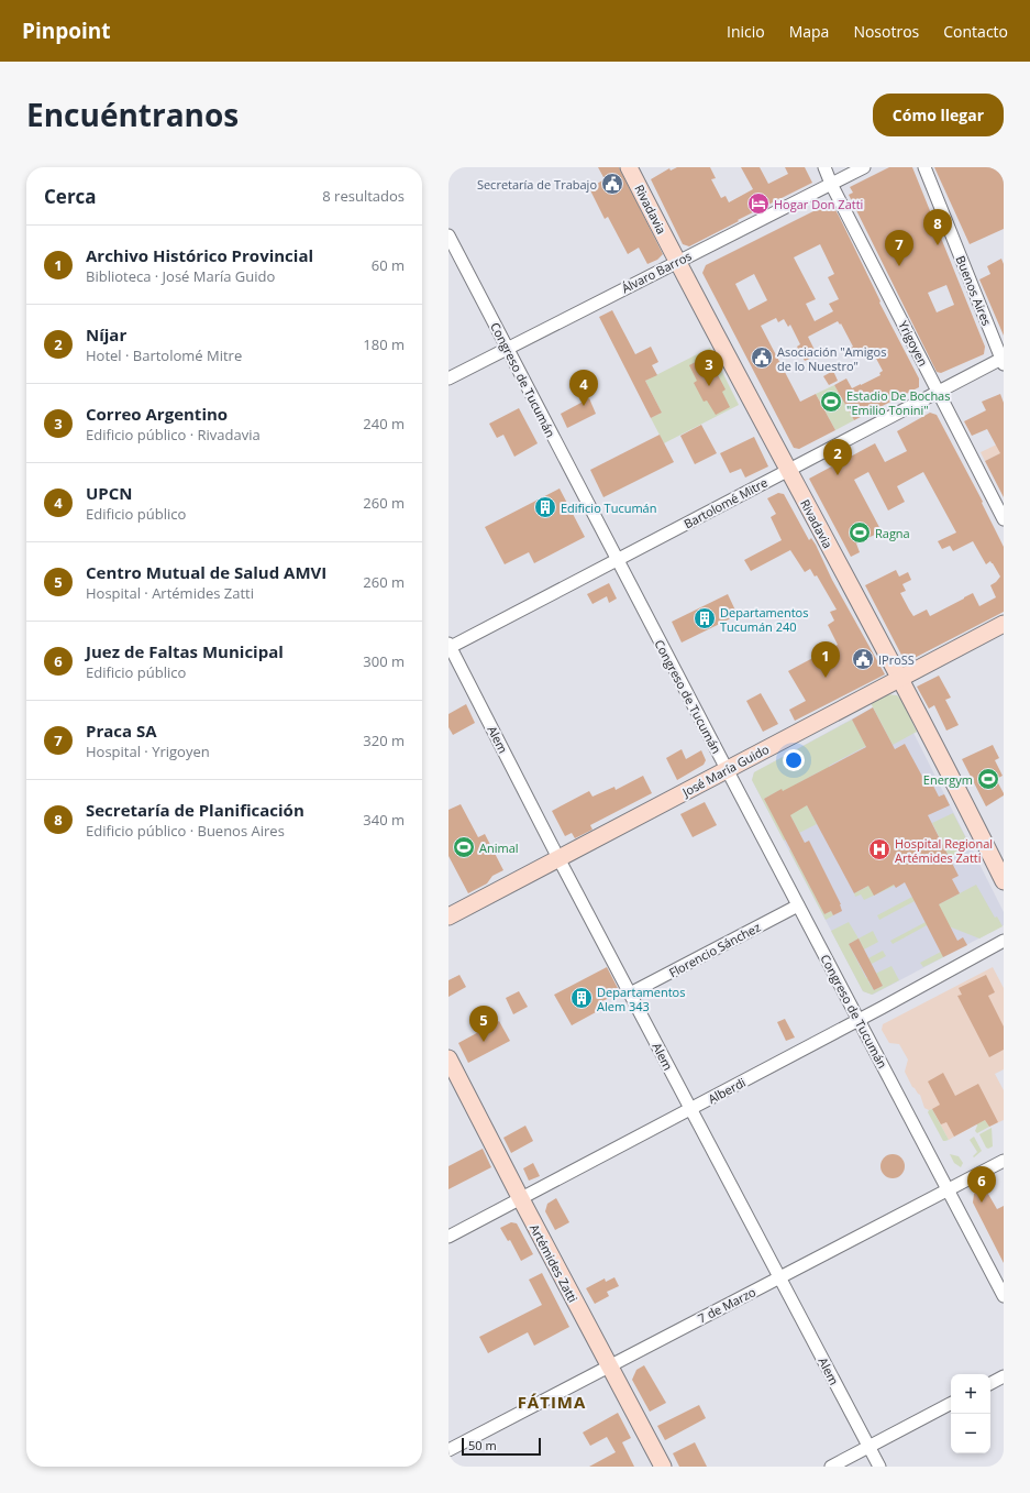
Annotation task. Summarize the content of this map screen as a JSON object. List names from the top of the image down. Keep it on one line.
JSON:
{"streets":{"main road":["Rivadavia","José María Guido","Artémides Zatti"],"street":["Álvaro Barros","Buenos Aires","Yrigoyen","Congreso de Tucumán","Bartolomé Mitre","Alem","Florencio Sánchez","Alberdi","7 de Marzo"]},"crossings":[["Rivadavia","Álvaro Barros"],["Rivadavia","Bartolomé Mitre"],["Rivadavia","José María Guido"],["Álvaro Barros","Yrigoyen"],["Álvaro Barros","Congreso de Tucumán"],["Buenos Aires","Bartolomé Mitre"],["Yrigoyen","Bartolomé Mitre"],["Congreso de Tucumán","Bartolomé Mitre"],["Congreso de Tucumán","José María Guido"],["Congreso de Tucumán","Florencio Sánchez"],["Congreso de Tucumán","Alberdi"],["Congreso de Tucumán","7 de Marzo"],["Bartolomé Mitre","Alem"],["Alem","José María Guido"],["Alem","Florencio Sánchez"],["Alem","Alberdi"],["Alem","7 de Marzo"],["Alberdi","Artémides Zatti"],["Artémides Zatti","7 de Marzo"]],"districts":["FÁTIMA"],"places":{"public building":["Secretaría de Trabajo","Asociación \"Amigos de lo Nuestro\"","IProSS"],"hotel":["Hogar Don Zatti"],"sports":["Estadio De Bochas \"Emilio Tonini\"","Ragna","Energym","Animal"],"building":["Edificio Tucumán","Departamentos Tucumán 240","Departamentos Alem 343"],"hospital":["Hospital Regional Artémides Zatti"]},"scale_bar":"50 m","page":{"header":"Pinpoint","nav":["Inicio","Mapa","Nosotros","Contacto"],"title":"Encuéntranos","buttons":"Cómo llegar","heading":["Cerca","8 resultados"],"pins":["8","7","3","4","2","1","5","6"],"list":[{"mark":"1","name":"Archivo Histórico Provincial","note":"Biblioteca · José María Guido","value":"60 m"},{"mark":"2","name":"Níjar","note":"Hotel · Bartolomé Mitre","value":"180 m"},{"mark":"3","name":"Correo Argentino","note":"Edificio público · Rivadavia","value":"240 m"},{"mark":"4","name":"UPCN","note":"Edificio público","value":"260 m"},{"mark":"5","name":"Centro Mutual de Salud AMVI","note":"Hospital · Artémides Zatti","value":"260 m"},{"mark":"6","name":"Juez de Faltas Municipal","note":"Edificio público","value":"300 m"},{"mark":"7","name":"Praca SA","note":"Hospital · Yrigoyen","value":"320 m"},{"mark":"8","name":"Secretaría de Planificación","note":"Edificio público · Buenos Aires","value":"340 m"}],"map_buttons":["+","−"],"scale":"50 m"}}
